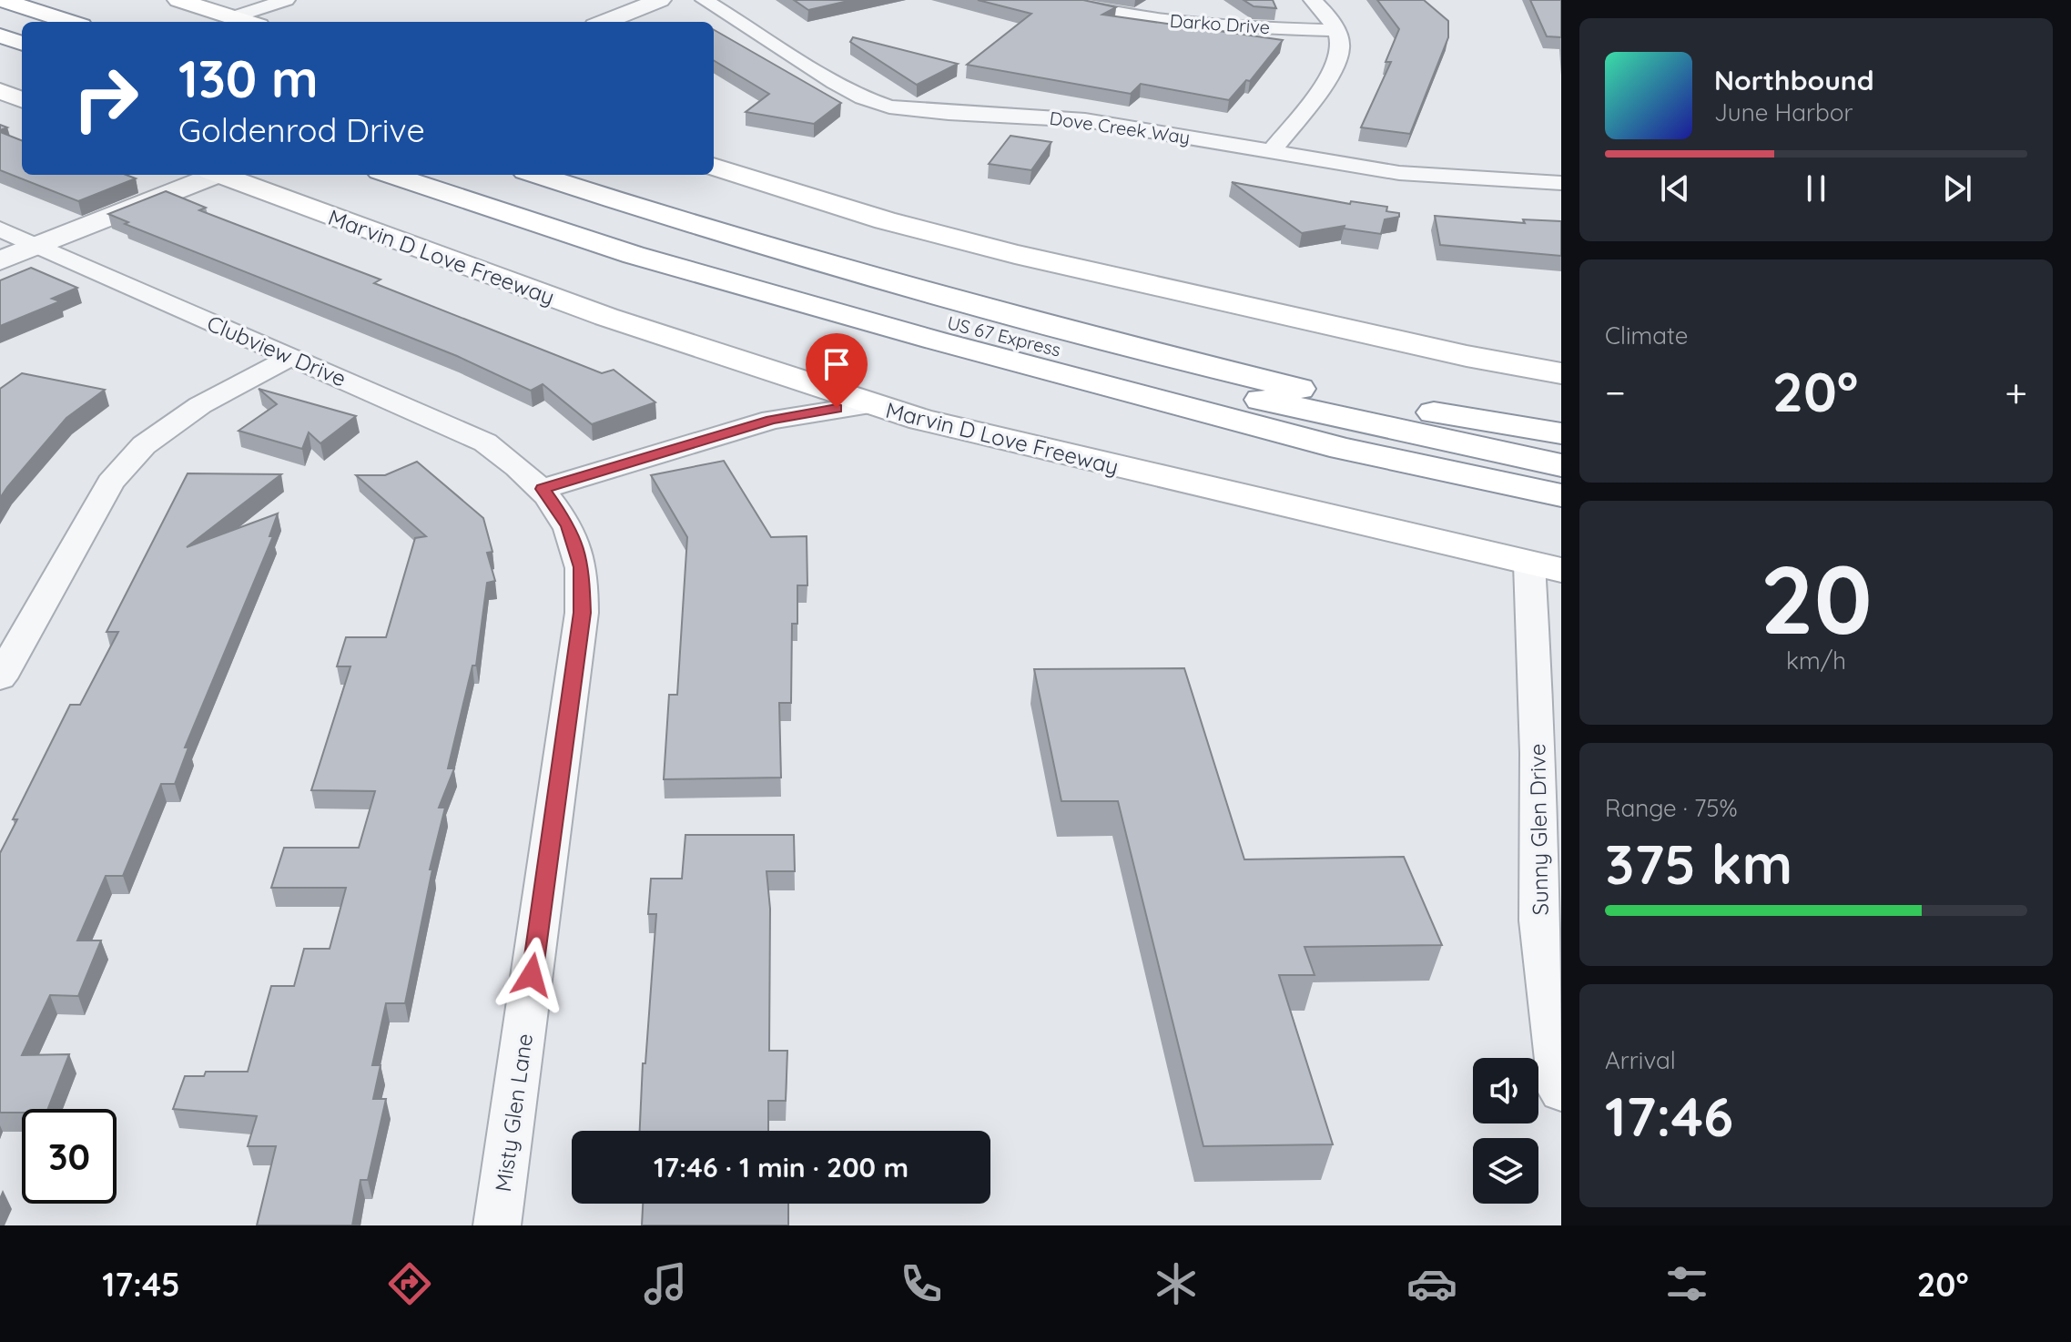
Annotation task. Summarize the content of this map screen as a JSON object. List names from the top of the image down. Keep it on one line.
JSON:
{"streets":{"main road":["Marvin D Love Freeway","US 67 Express"],"street":["Darko Drive","Dove Creek Way","Clubview Drive","Sunny Glen Drive","Misty Glen Lane"]},"crossings":[["Marvin D Love Freeway","Sunny Glen Drive"],["Clubview Drive","Misty Glen Lane"]],"page":{"turn":["130 m","Goldenrod Drive"],"song":["Northbound","June Harbor"],"tile":["Climate",["20","km/h"],["Range · 75%","375 km"],["Arrival","17:46"]],"heat":["−","20°","+"],"limit":"30","trip":"17:46 · 1 min · 200 m","tabs":["17:45","20°"]}}
